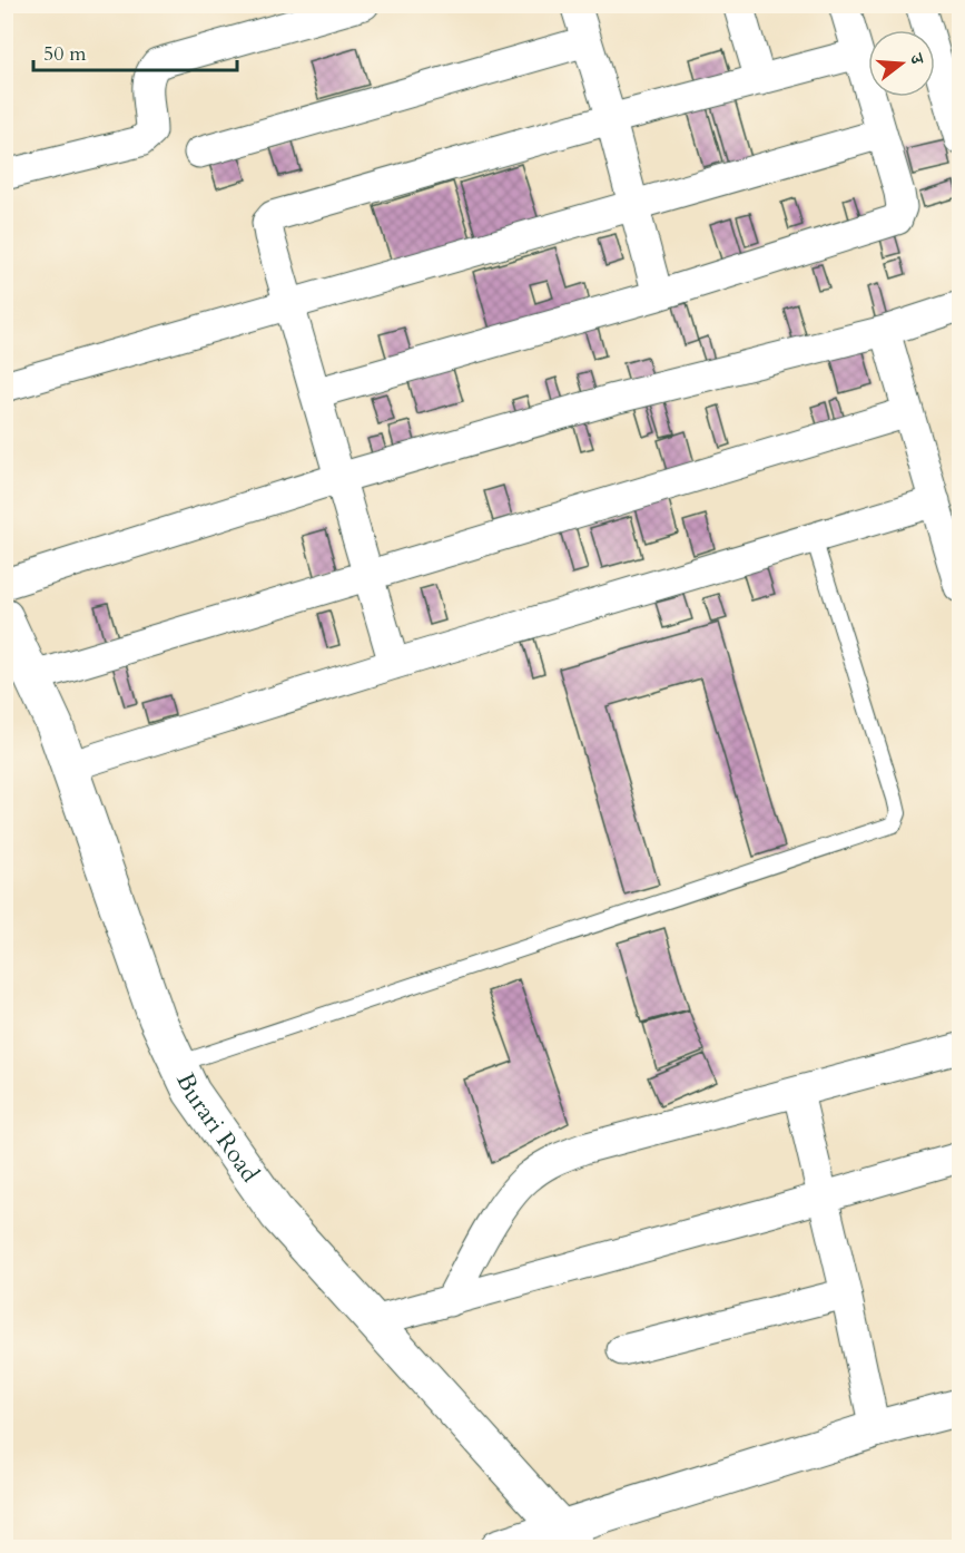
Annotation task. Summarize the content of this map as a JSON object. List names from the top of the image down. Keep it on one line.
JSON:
{"streets":{"main road":["Burari Road"]},"scale_bar":"50 m","north":"right"}
